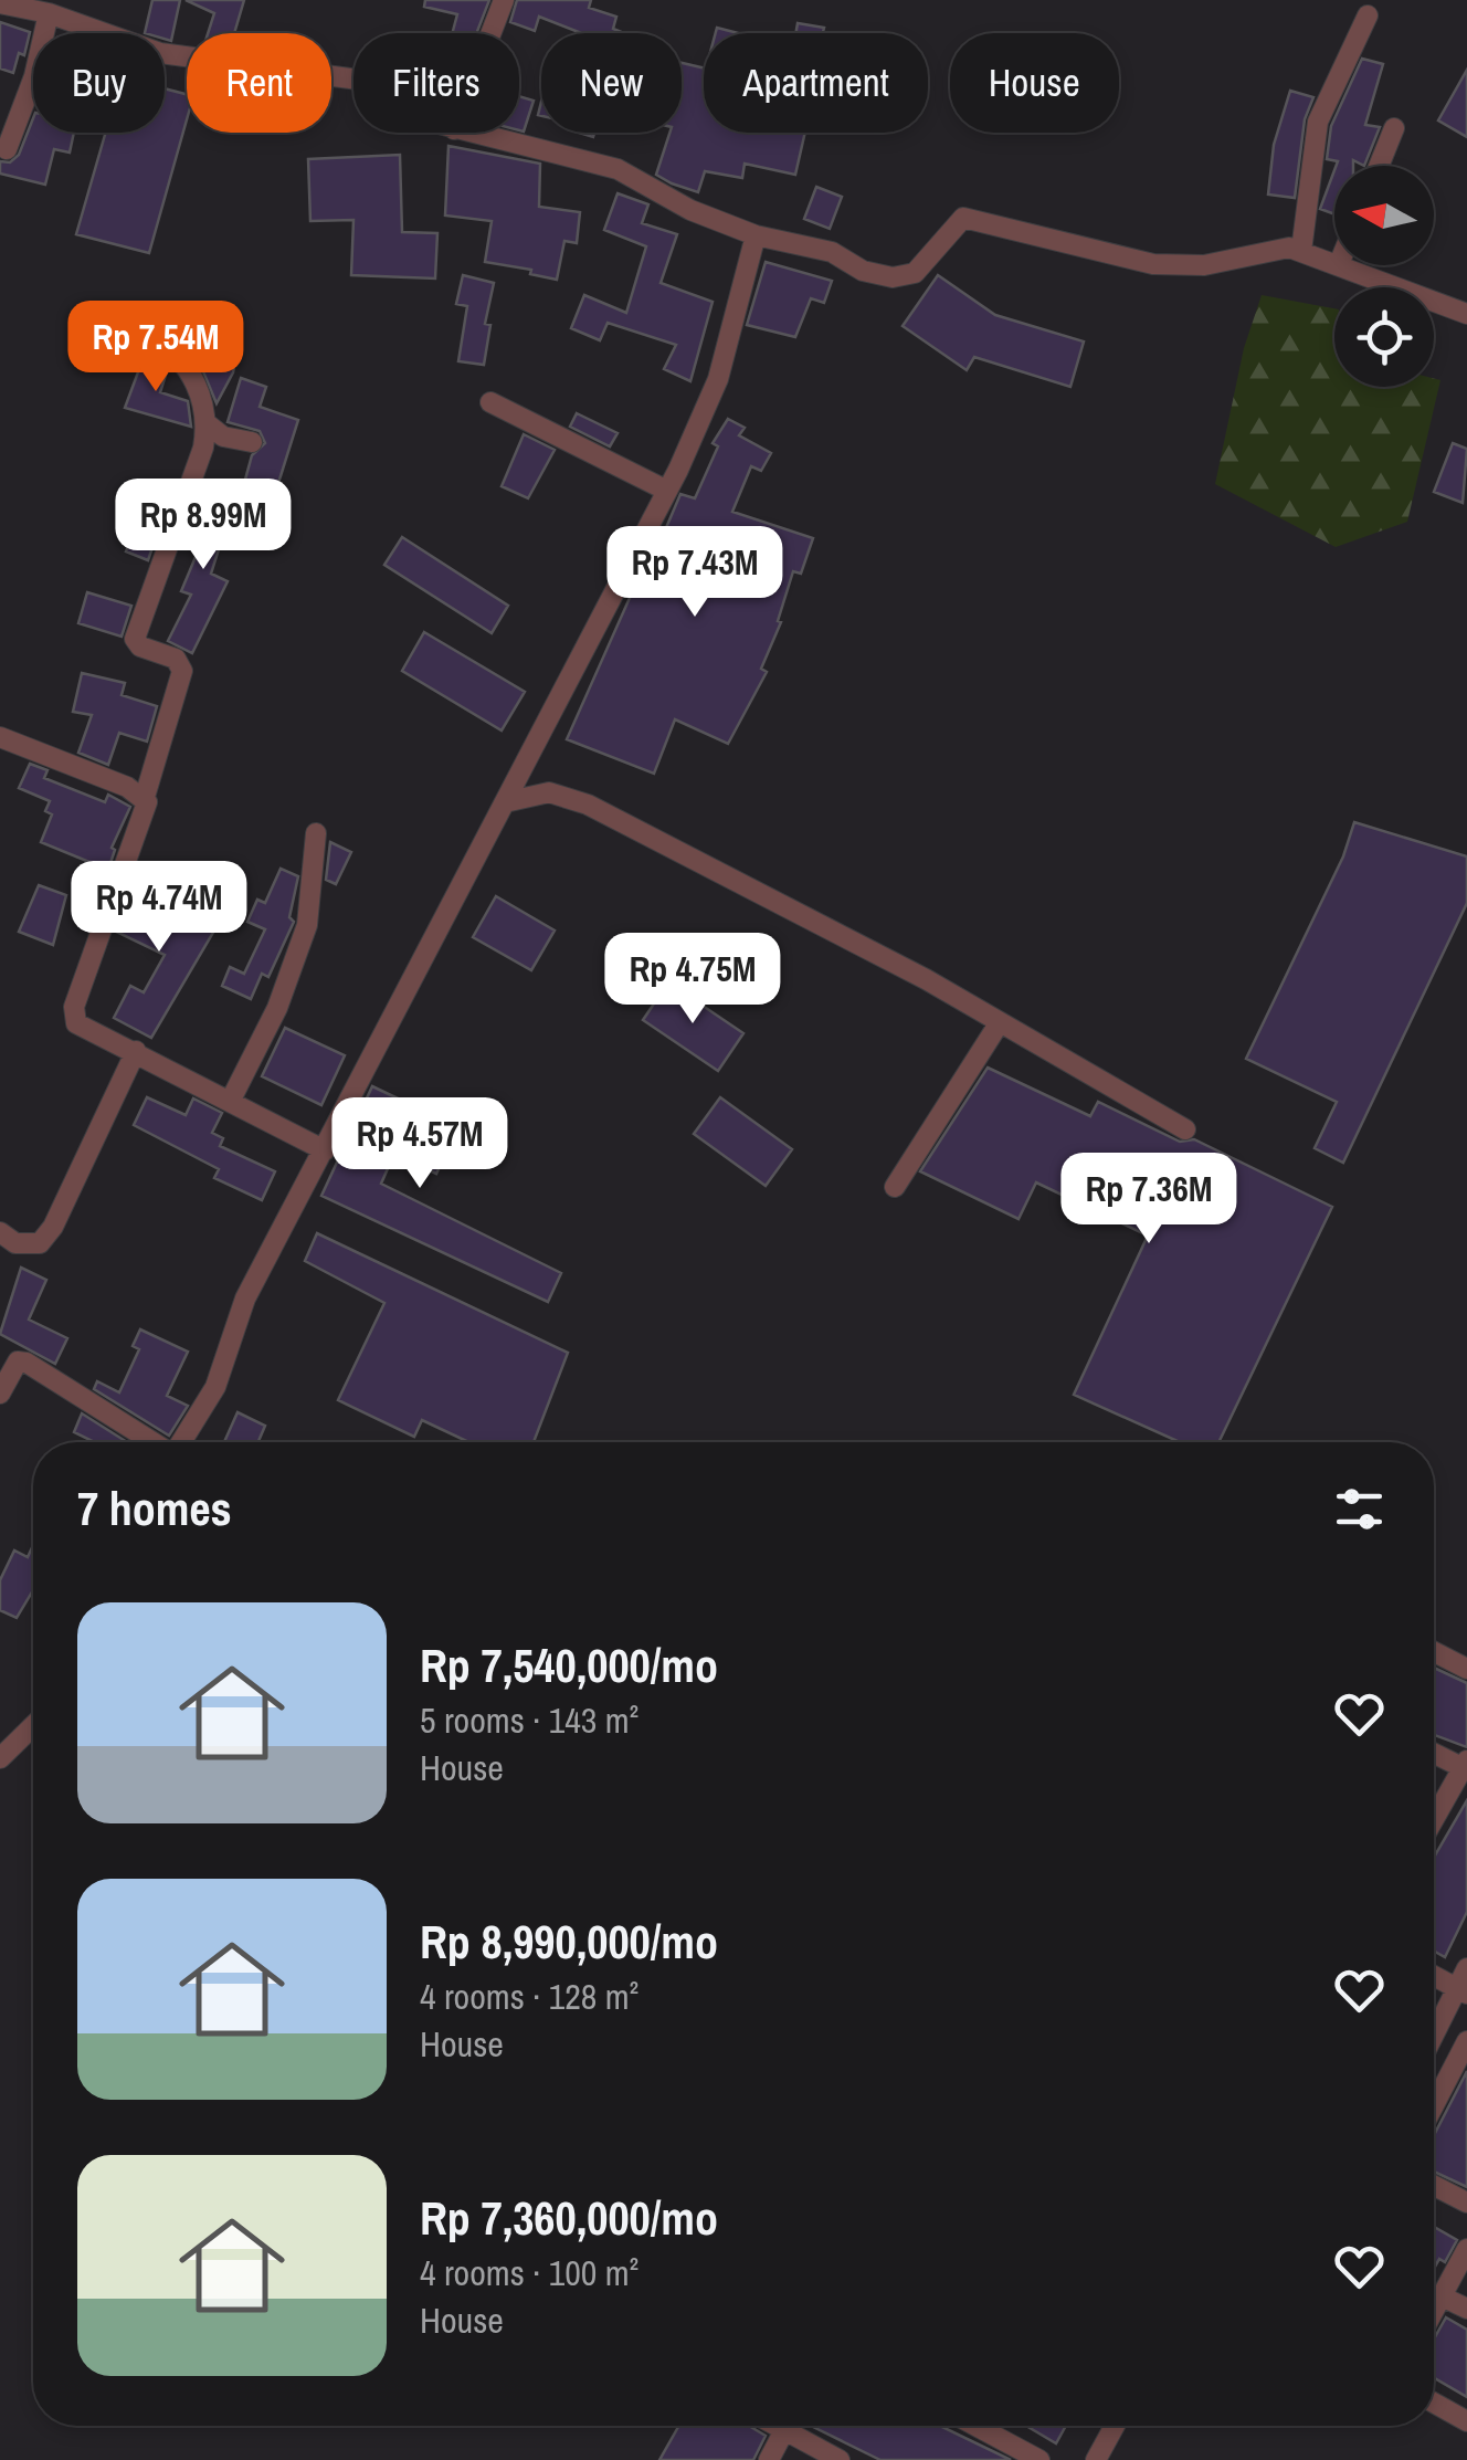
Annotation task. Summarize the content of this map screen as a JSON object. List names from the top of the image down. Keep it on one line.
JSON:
{"north":"left","page":{"chip":["Buy","Rent","Filters","New","Apartment","House"],"price":["Rp 7.54M","Rp 8.99M","Rp 7.43M","Rp 4.74M","Rp 4.75M","Rp 4.57M","Rp 7.36M"],"heading":"7 homes","list":[{"name":"Rp 7,540,000/mo","note":"5 rooms · 143 m² · House"},{"name":"Rp 8,990,000/mo","note":"4 rooms · 128 m² · House"},{"name":"Rp 7,360,000/mo","note":"4 rooms · 100 m² · House"}]}}
